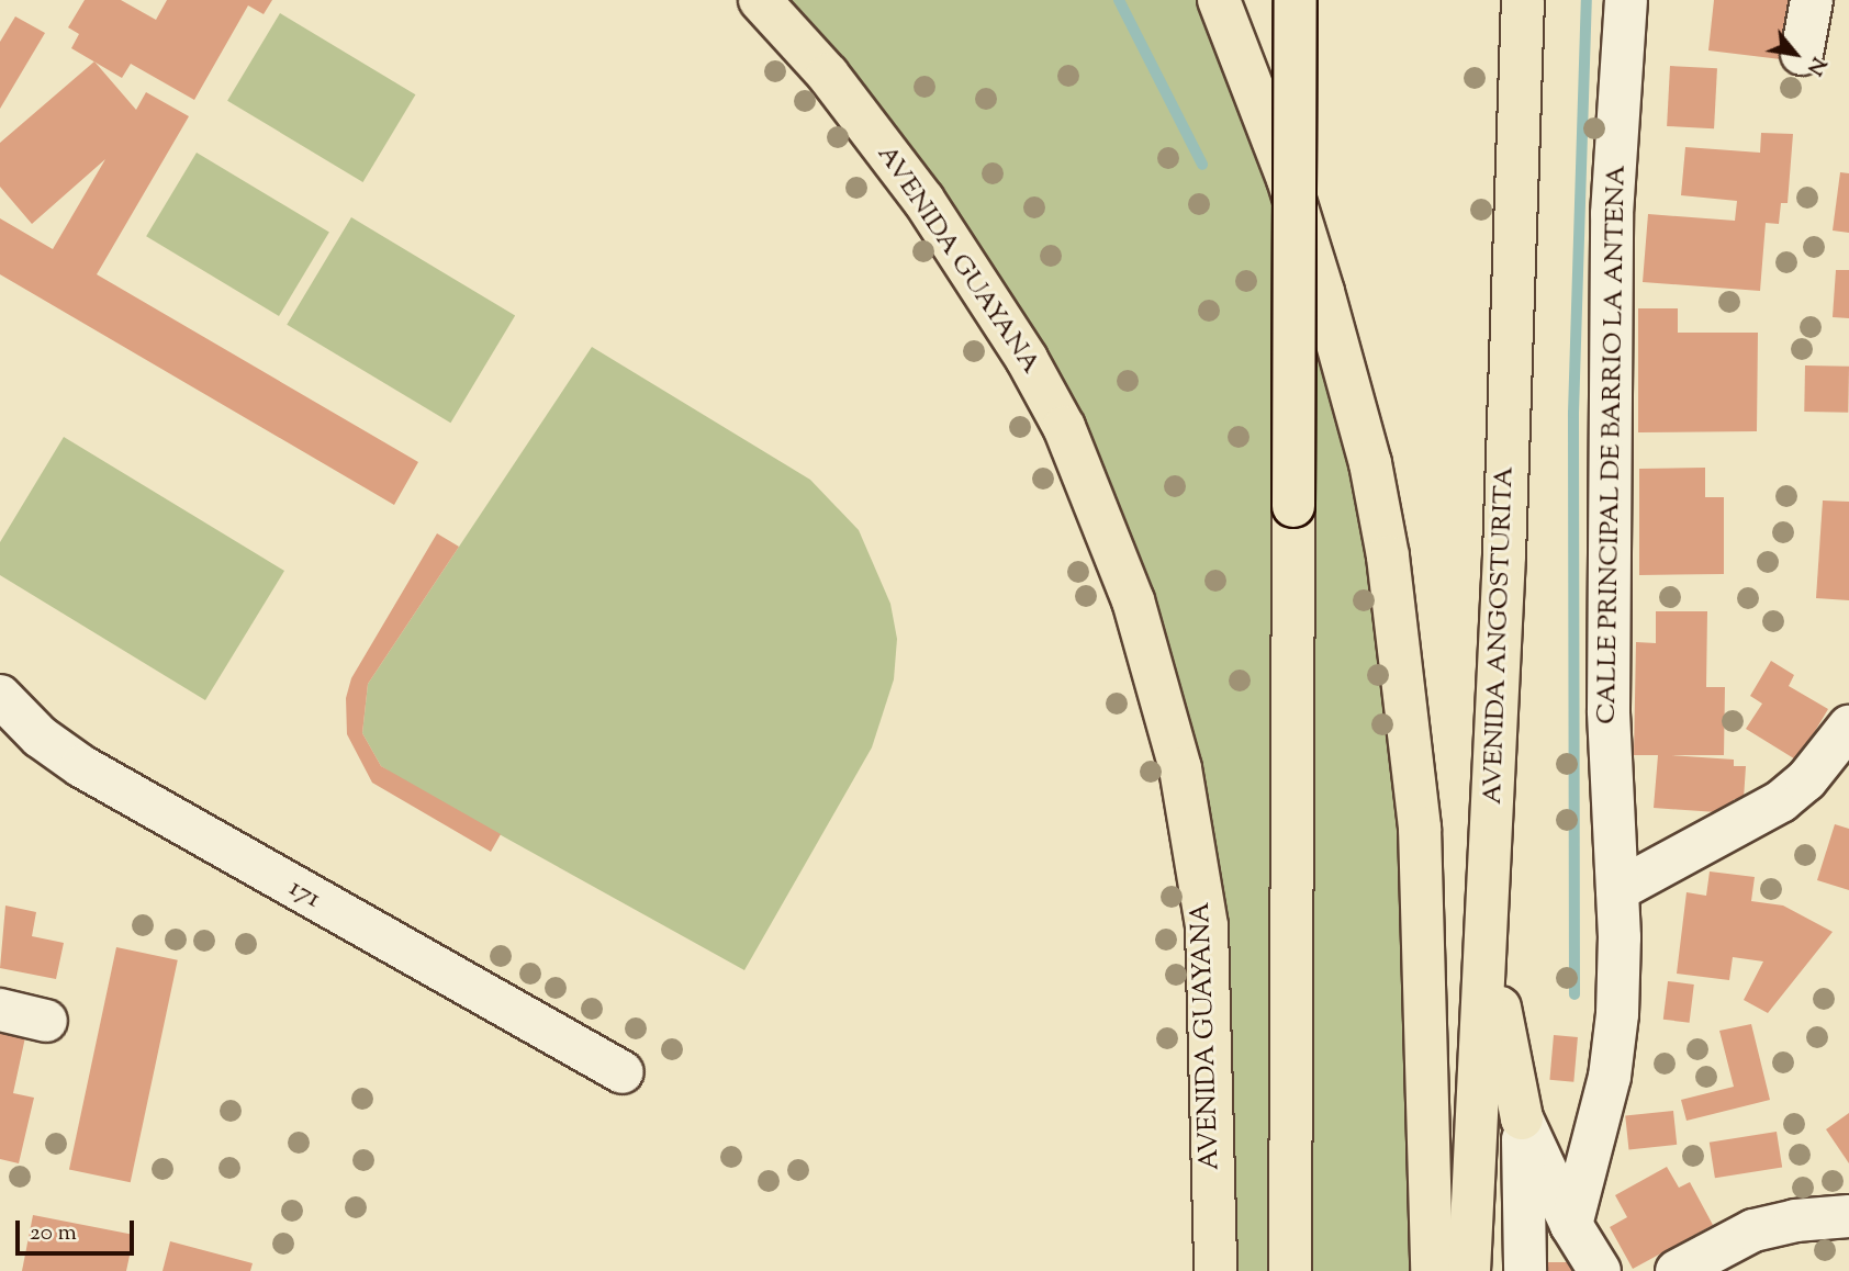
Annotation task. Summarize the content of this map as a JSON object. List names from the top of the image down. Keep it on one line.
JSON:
{"streets":{"main road":["AVENIDA GUAYANA","AVENIDA ANGOSTURITA"],"street":["CALLE PRINCIPAL DE BARRIO LA ANTENA","171"]},"scale_bar":"20 m","north":"bottom right"}
